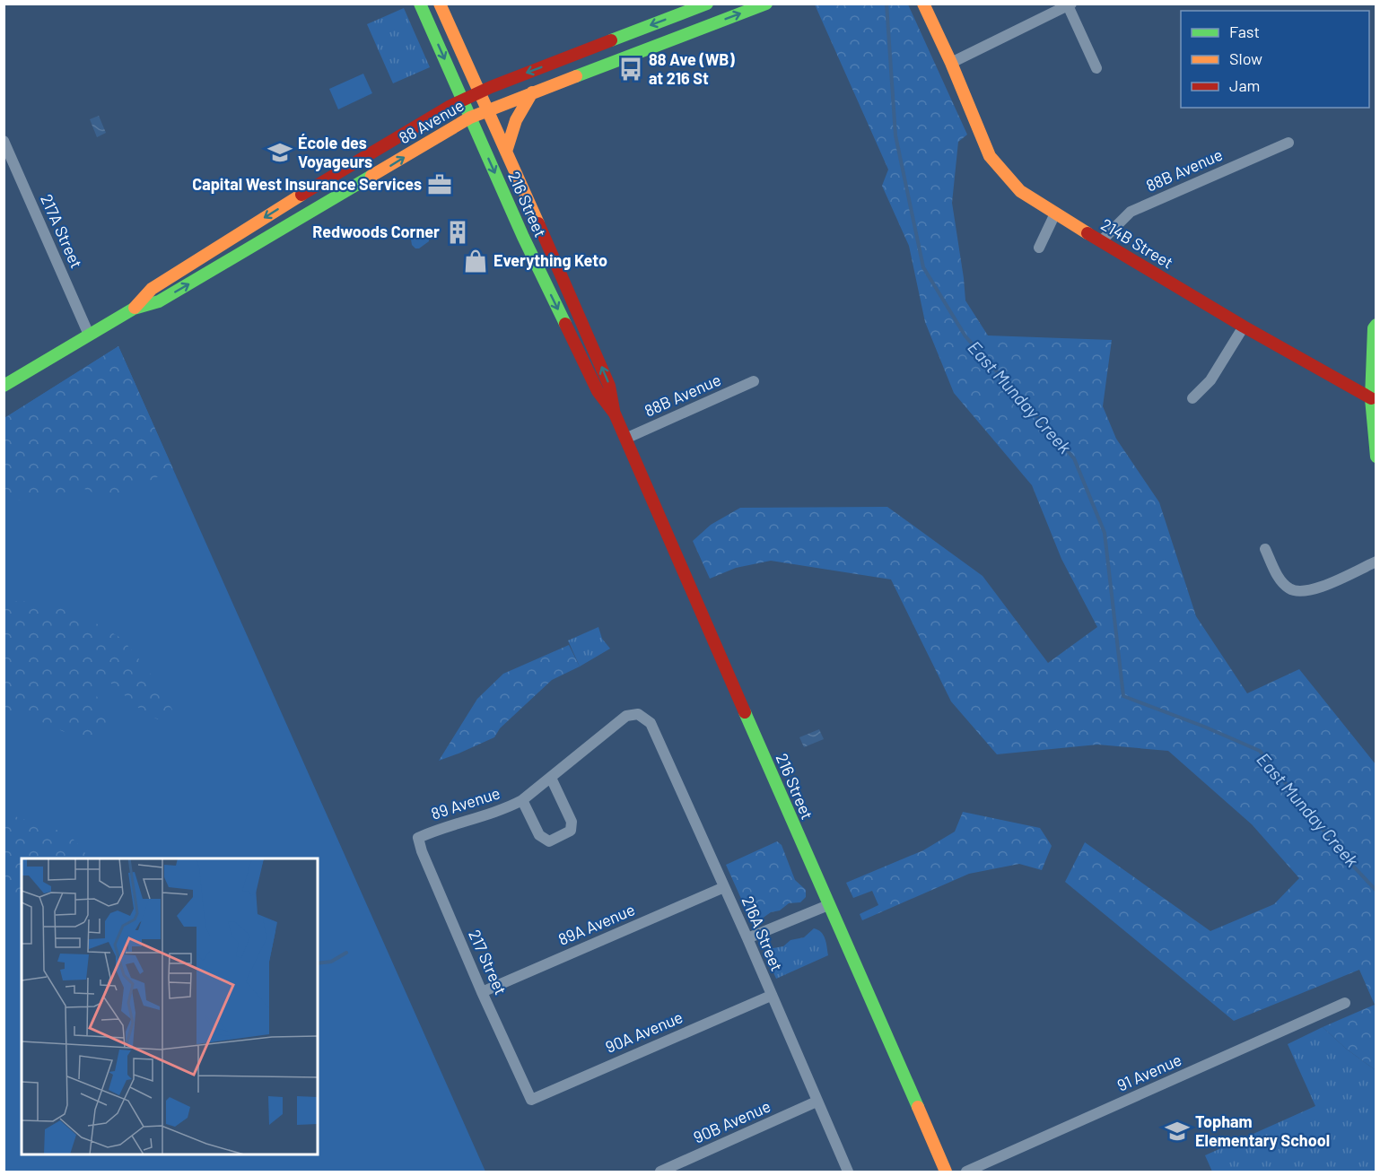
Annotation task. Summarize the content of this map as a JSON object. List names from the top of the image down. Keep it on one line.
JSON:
{"streets":{"main road":["88 Avenue","216 Street","214B Street"],"street":["88B Avenue","217A Street","89 Avenue","89A Avenue","216A Street","217 Street","90A Avenue","91 Avenue","90B Avenue"]},"crossings":[["88 Avenue","216 Street"],["88 Avenue","217A Street"],["88B Avenue","216 Street"],["88B Avenue","214B Street"],["89 Avenue","216A Street"],["89 Avenue","217 Street"],["89A Avenue","216A Street"],["89A Avenue","217 Street"],["216A Street","90A Avenue"],["216A Street","90B Avenue"],["217 Street","90A Avenue"]],"water":["East Munday Creek"],"places":{"bus stop":["88 Ave (WB) at 216 St"],"school or university":["École des Voyageurs","Topham Elementary School"],"office":["Capital West Insurance Services"],"building":["Redwoods Corner"],"shop":["Everything Keto"]},"legend":["Fast","Slow","Jam"]}
